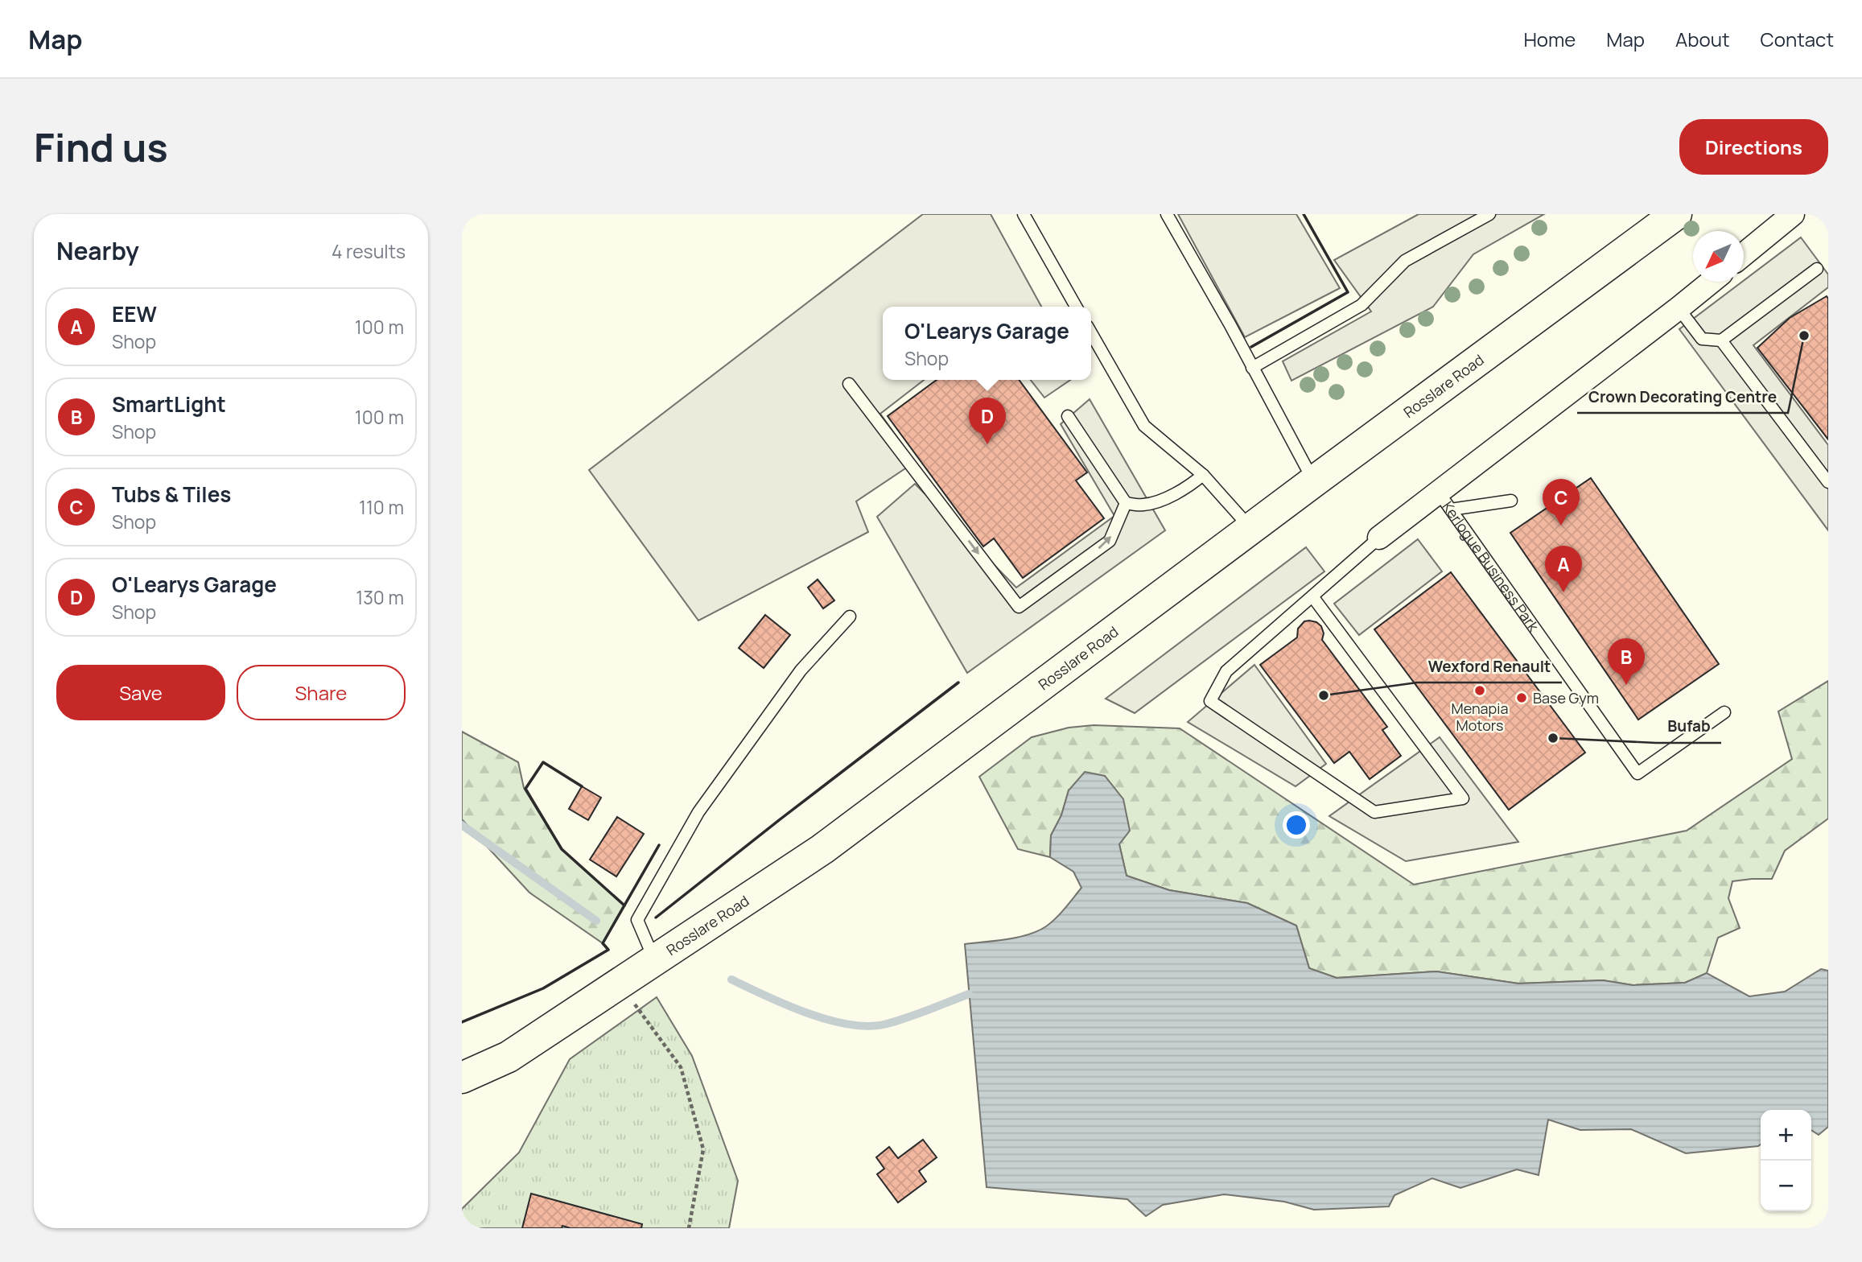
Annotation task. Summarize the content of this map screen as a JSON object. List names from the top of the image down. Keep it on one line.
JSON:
{"streets":{"main road":["Rosslare Road"],"street":["Kerlogue Business Park"]},"places":["Crown Decorating Centre","Menapia Motors","Wexford Renault","Base Gym","Bufab"],"north":"bottom left","page":{"header":"Map","nav":["Home","Map","About","Contact"],"buttons":["Directions",["Save","Share"]],"title":"Find us","heading":["Nearby","4 results"],"list":[{"mark":"A","name":"EEW","note":"Shop","value":"100 m"},{"mark":"B","name":"SmartLight","note":"Shop","value":"100 m"},{"mark":"C","name":"Tubs & Tiles","note":"Shop","value":"110 m"},{"mark":"D","name":"O'Learys Garage","note":"Shop","value":"130 m"}],"popup":["O'Learys Garage","Shop"],"pins":["D","C","A","B"],"map_buttons":["+","−"]}}
